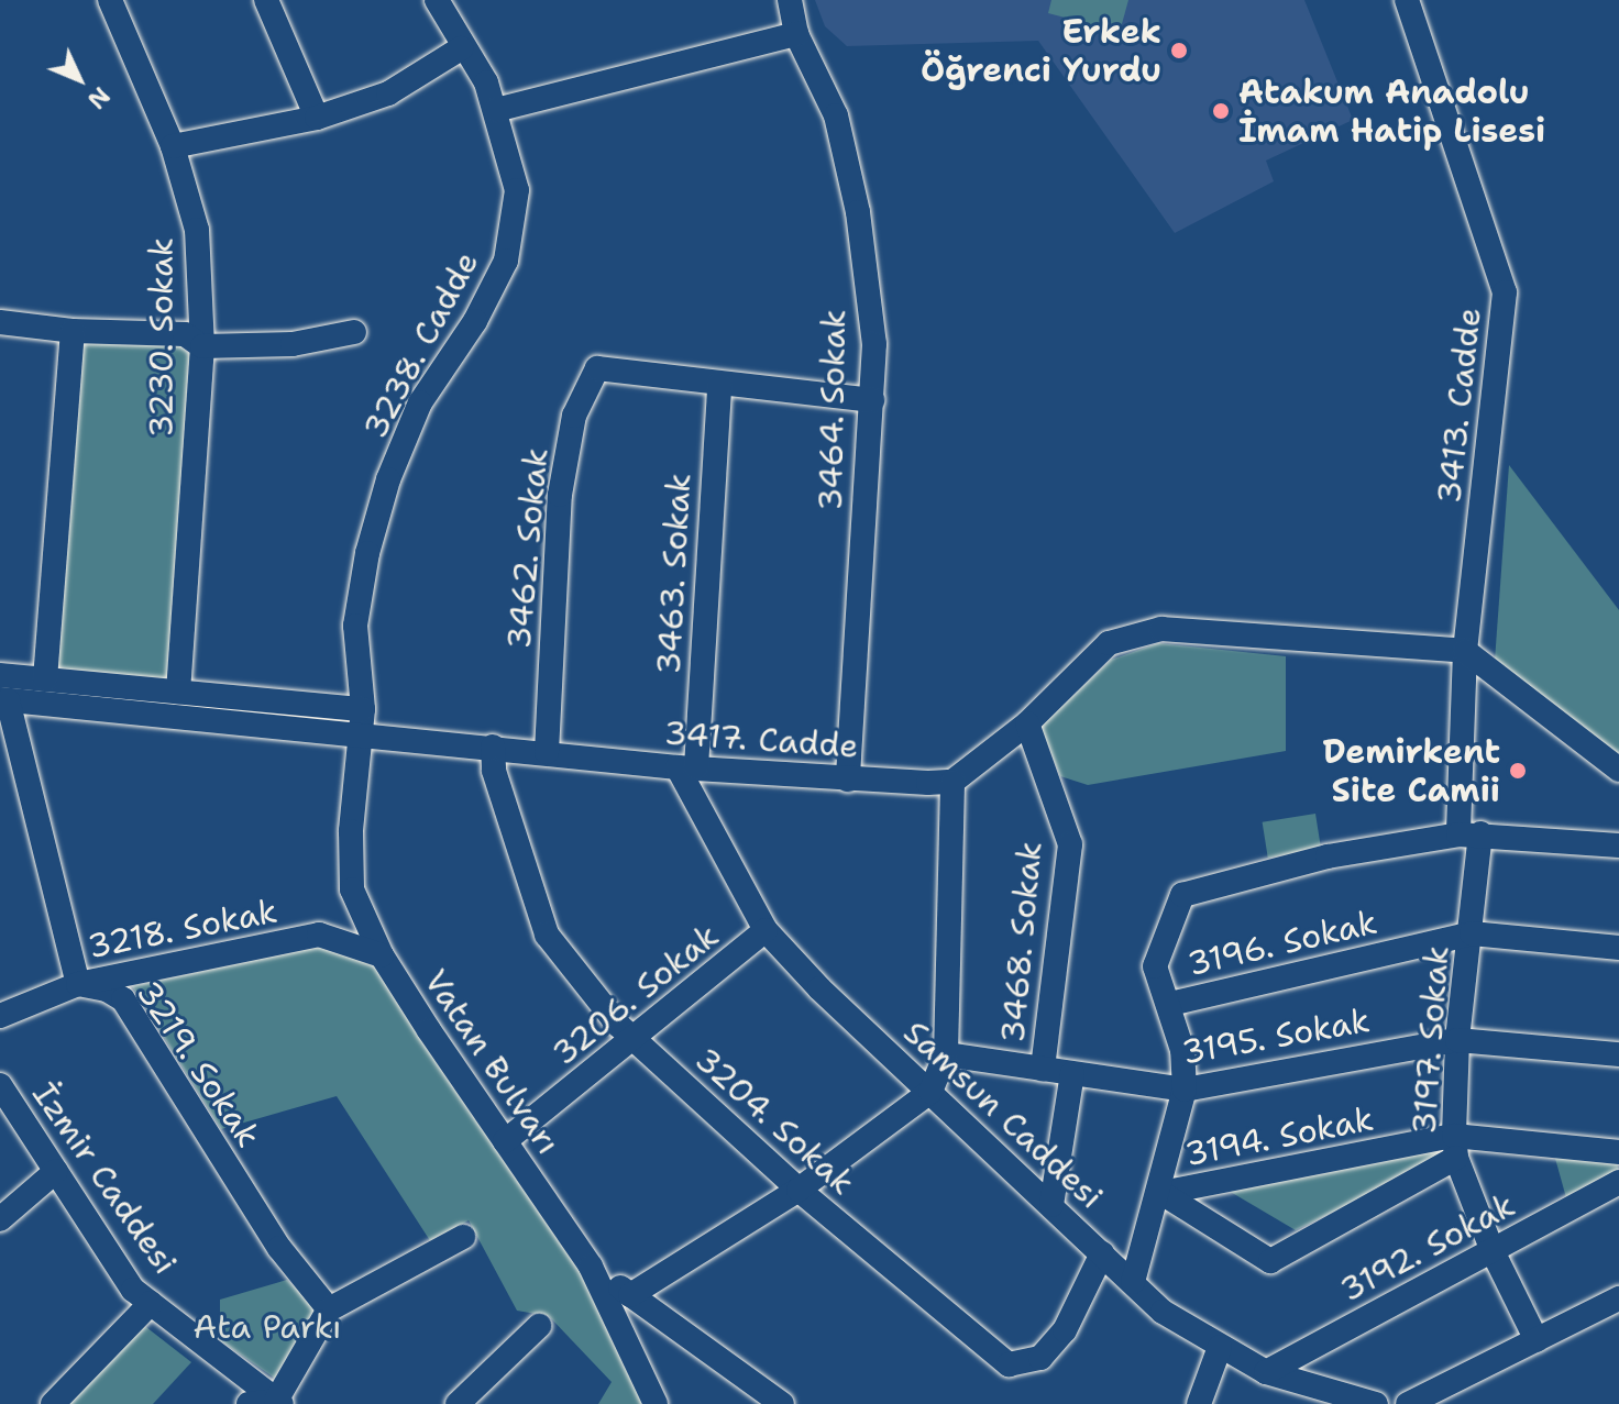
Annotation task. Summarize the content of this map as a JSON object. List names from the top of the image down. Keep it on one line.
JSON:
{"streets":{"street":["3230. Sokak","3238. Cadde","3413. Cadde","3464. Sokak","3462. Sokak","3463. Sokak","3417. Cadde","3218. Sokak","3468. Sokak","3196. Sokak","3206. Sokak","3195. Sokak","3197. Sokak","Vatan Bulvarı","3219. Sokak","Samsun Caddesi","3204. Sokak","3194. Sokak","İzmir Caddesi","3192. Sokak"]},"crossings":[["3238. Cadde","3417. Cadde"],["3238. Cadde","Vatan Bulvarı"],["3413. Cadde","3197. Sokak"],["3464. Sokak","3462. Sokak"],["3464. Sokak","3417. Cadde"],["3462. Sokak","3463. Sokak"],["3462. Sokak","3417. Cadde"],["3463. Sokak","3417. Cadde"],["3463. Sokak","Samsun Caddesi"],["3417. Cadde","Vatan Bulvarı"],["3417. Cadde","Samsun Caddesi"],["3417. Cadde","3204. Sokak"],["3218. Sokak","Vatan Bulvarı"],["3218. Sokak","3219. Sokak"],["3468. Sokak","3195. Sokak"],["3196. Sokak","3197. Sokak"],["3206. Sokak","Vatan Bulvarı"],["3206. Sokak","Samsun Caddesi"],["3206. Sokak","3204. Sokak"],["3195. Sokak","3197. Sokak"],["3197. Sokak","3194. Sokak"],["3197. Sokak","3192. Sokak"],["Samsun Caddesi","3204. Sokak"],["Samsun Caddesi","3192. Sokak"]],"parks":["Ata Parkı"],"places":["Erkek Öğrenci Yurdu","Atakum Anadolu İmam Hatip Lisesi","Demirkent Site Camii"],"north":"bottom right"}
